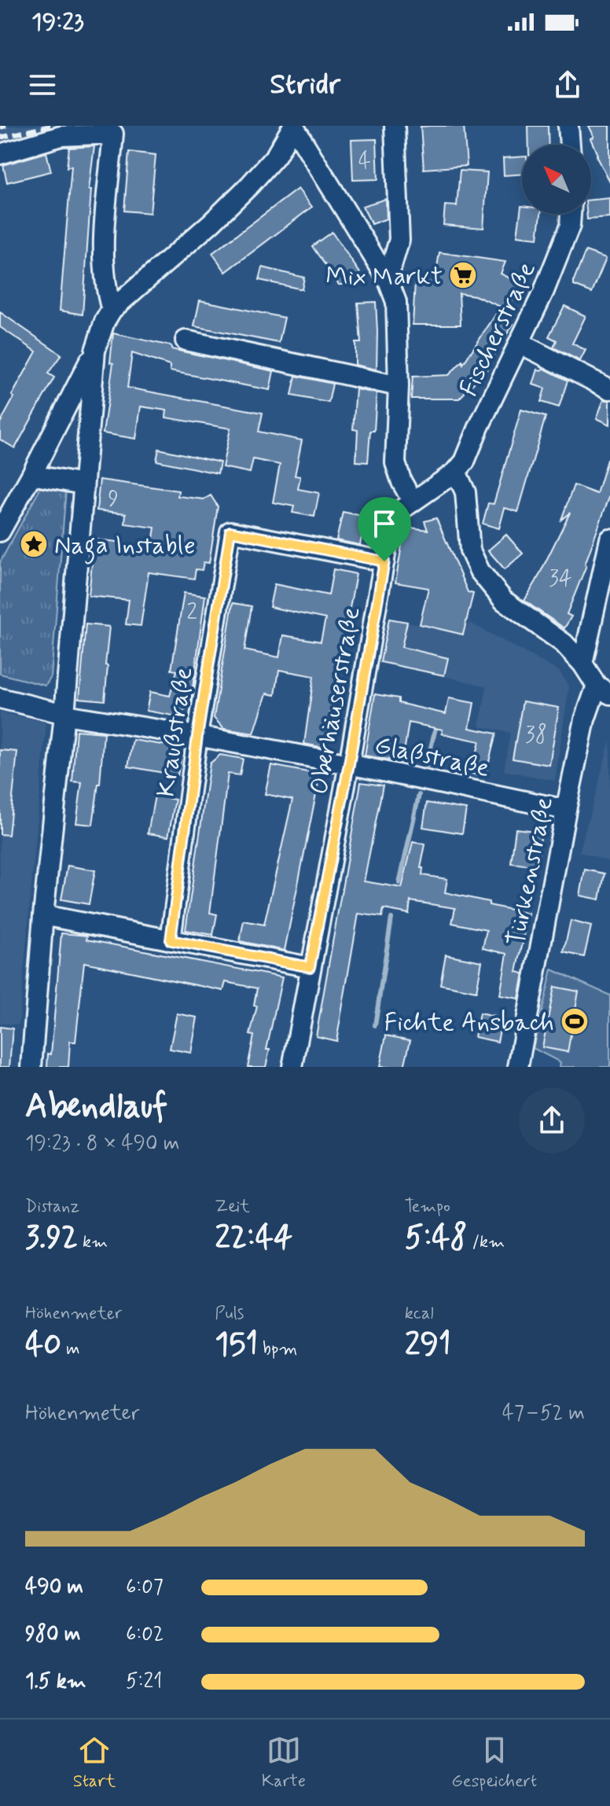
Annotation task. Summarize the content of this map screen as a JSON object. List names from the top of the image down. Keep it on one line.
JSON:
{"streets":{"street":["Fischerstraße","Oberhäuserstraße","Kraußstraße","Glaßstraße","Türkenstraße"]},"crossings":[["Fischerstraße","Oberhäuserstraße"],["Oberhäuserstraße","Kraußstraße"],["Oberhäuserstraße","Glaßstraße"],["Kraußstraße","Glaßstraße"],["Glaßstraße","Türkenstraße"]],"places":{"supermarket":["Mix Markt"],"place":["Naga Instable"],"sports":["Fichte Ansbach"]},"house_numbers":["4","9","34","2","38"],"north":"top left","page":{"status":"19:23","header":"Stridr","heading":["Abendlauf","19:23 · 8 × 490 m"],"stats":[["Distanz","3.92 km"],["Zeit","22:44"],["Tempo","5:48 /km"],["Höhenmeter","40 m"],["Puls","151 bpm"],["kcal","291"]],"chart":["Höhenmeter","47–52 m"],"list":[{"name":"490 m","note":"6:07"},{"name":"980 m","note":"6:02"},{"name":"1.5 km","note":"5:21"}],"tabs":["Start","Karte","Gespeichert"]}}
